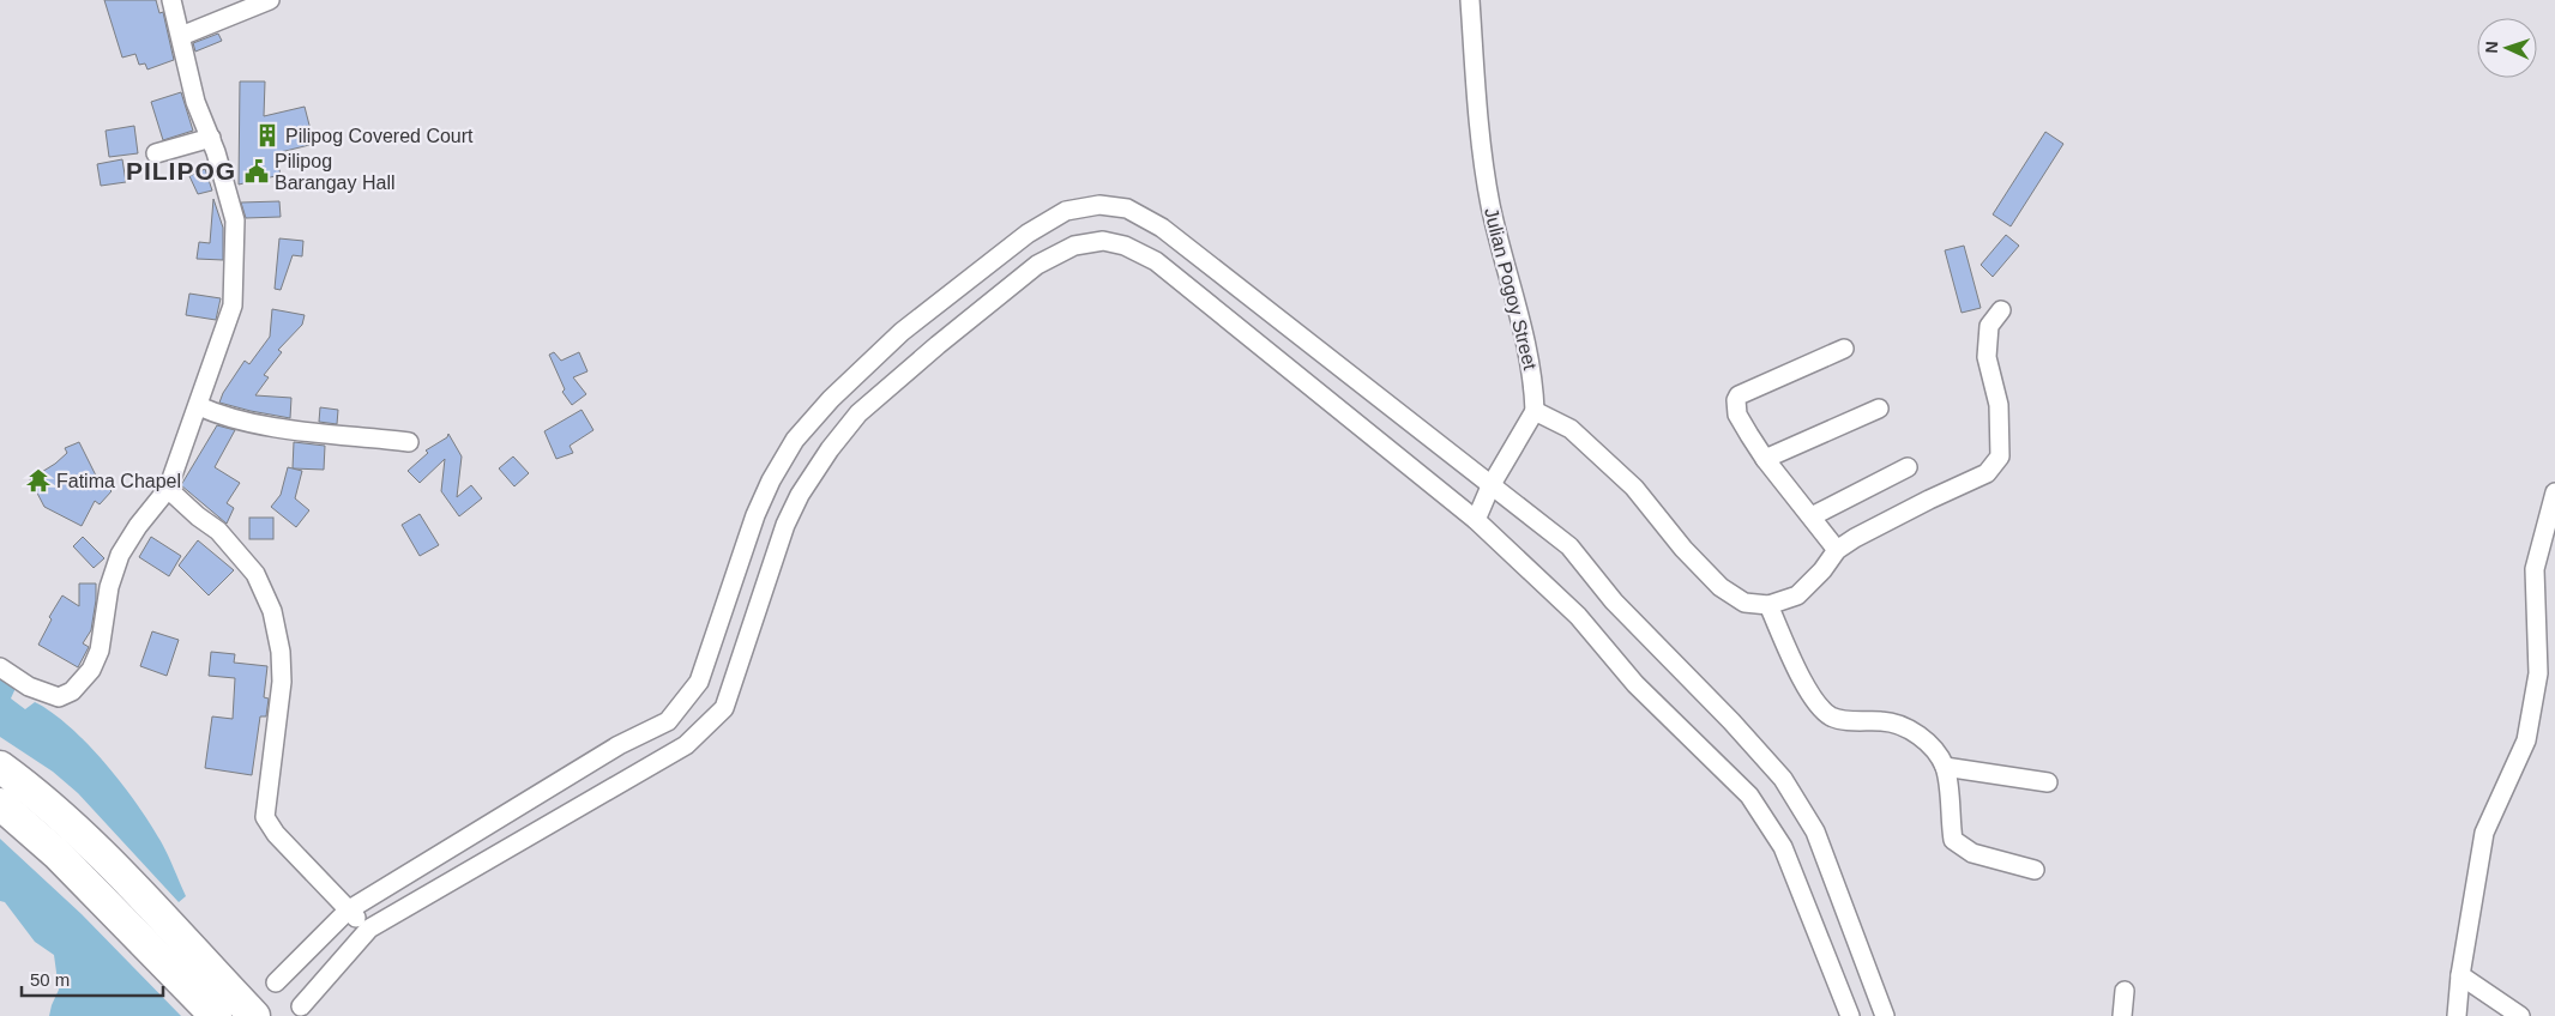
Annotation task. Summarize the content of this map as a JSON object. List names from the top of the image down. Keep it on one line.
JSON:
{"streets":{"street":["Julian Pogoy Street"]},"districts":["PILIPOG"],"places":{"building":["Pilipog Covered Court"],"public building":["Pilipog Barangay Hall"],"temple":["Fatima Chapel"]},"scale_bar":"50 m","north":"left"}
